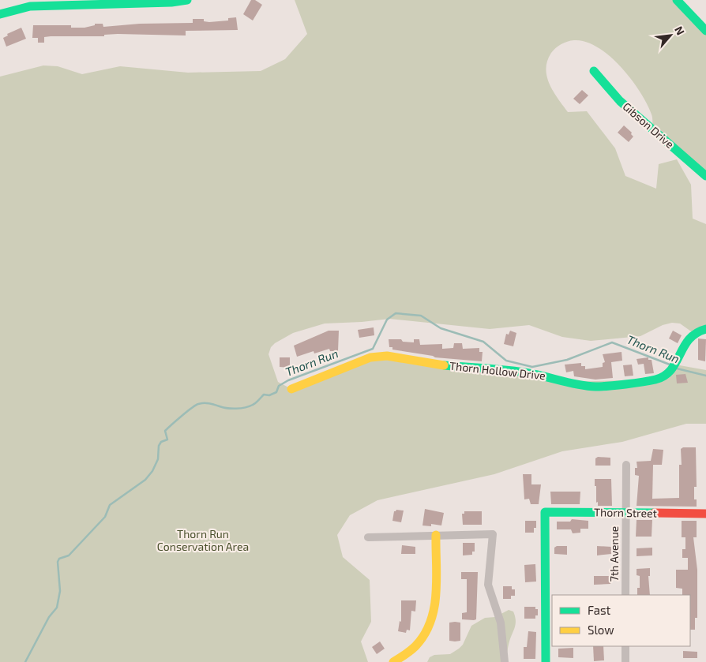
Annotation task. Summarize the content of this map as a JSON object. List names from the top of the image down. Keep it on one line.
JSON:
{"streets":{"street":["Gibson Drive","Thorn Hollow Drive","Thorn Street","7th Avenue"]},"crossings":[["Thorn Street","7th Avenue"]],"water":["Thorn Run"],"parks":["Thorn Run Conservation Area"],"legend":["Fast","Slow"],"north":"top right"}
